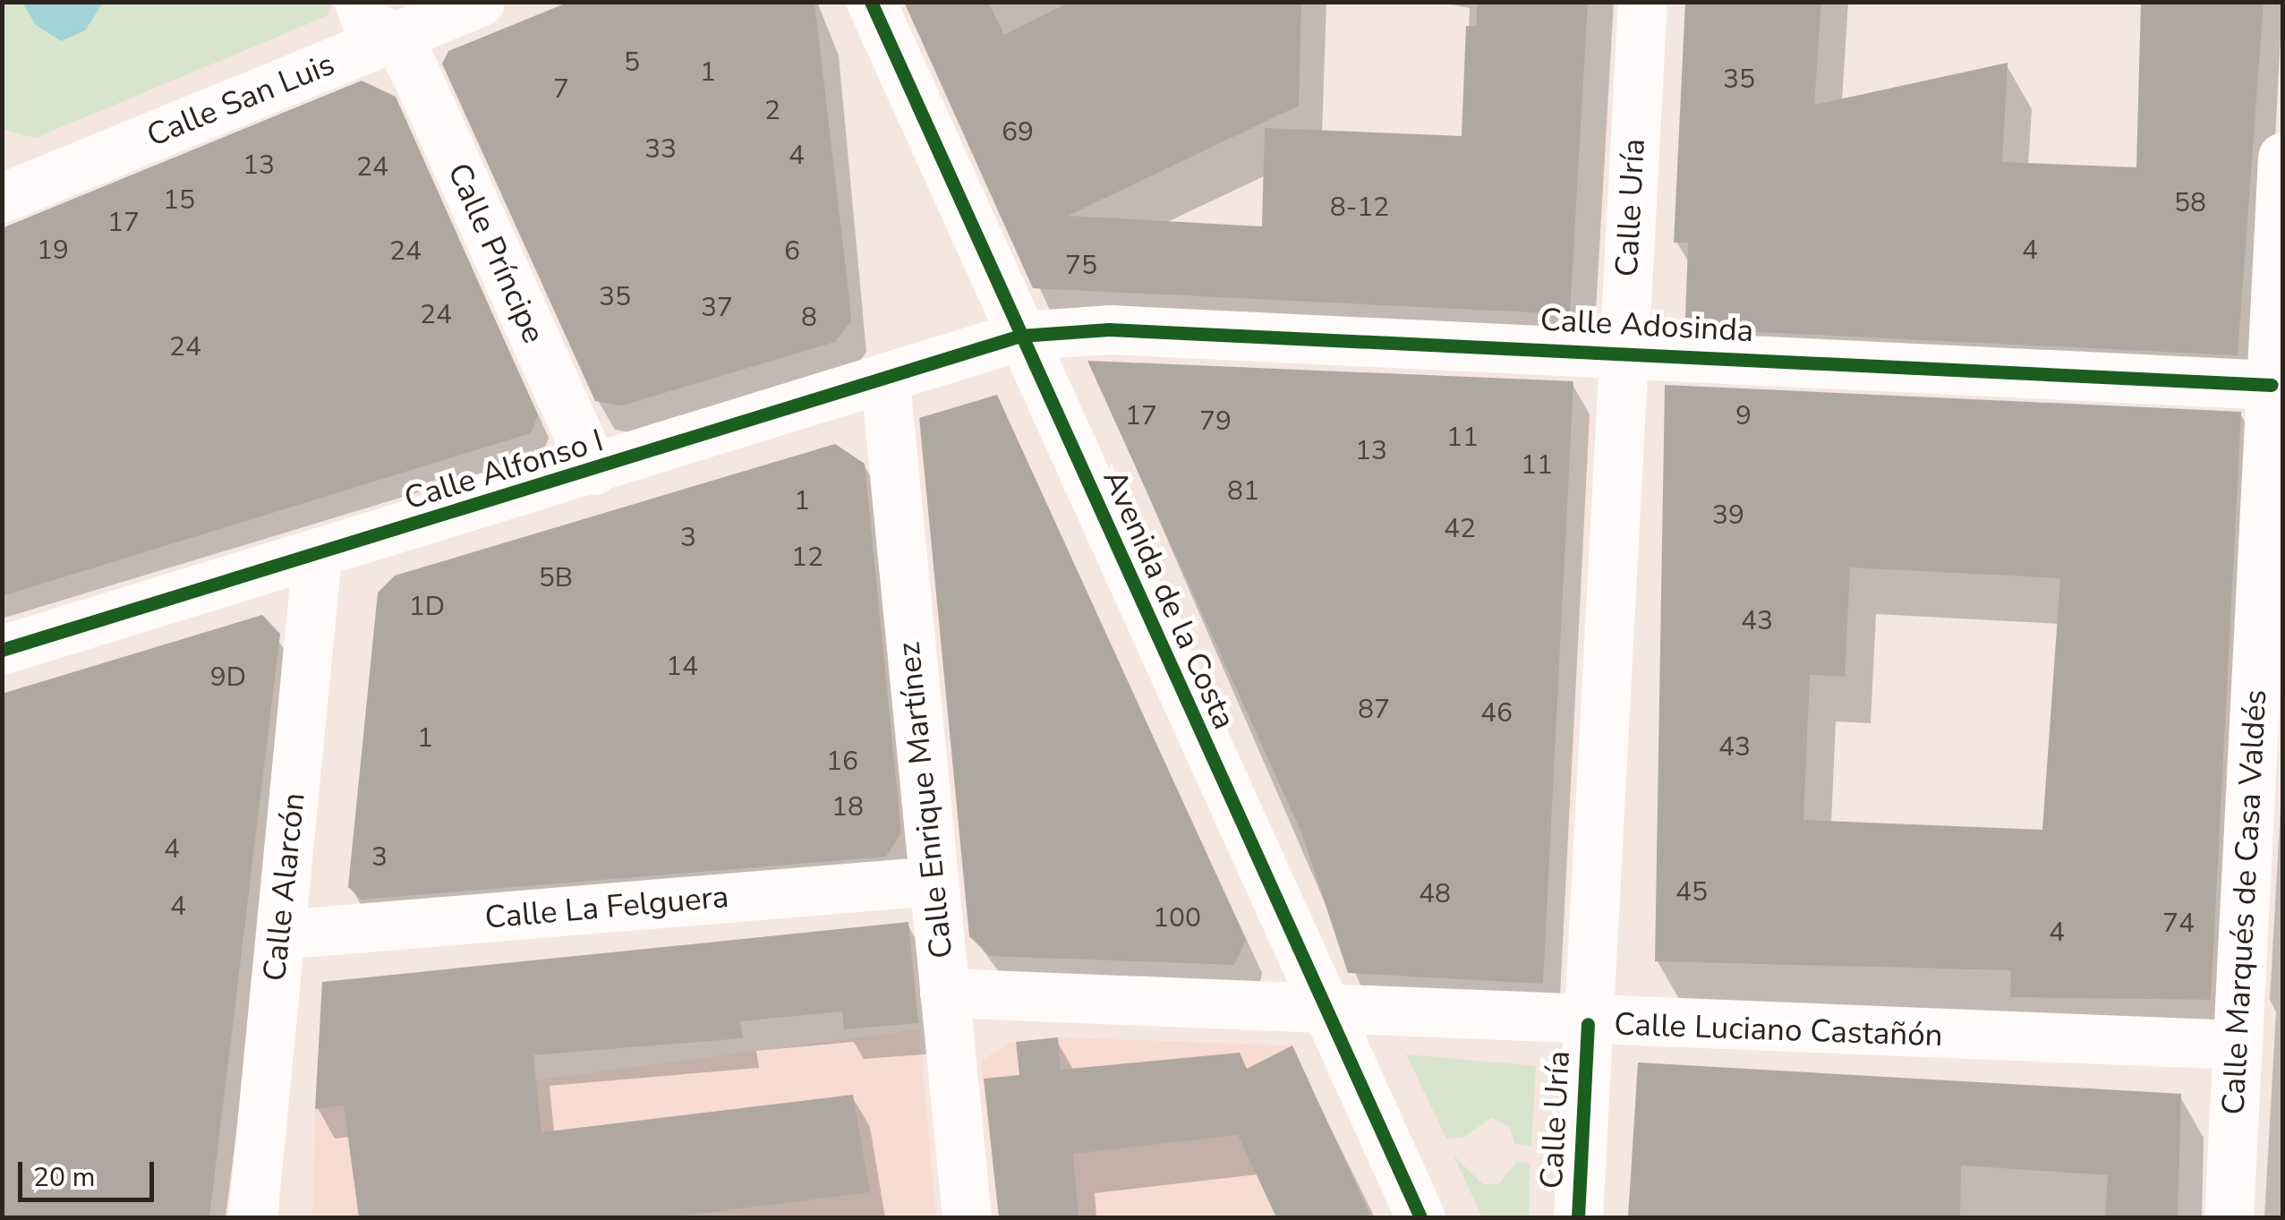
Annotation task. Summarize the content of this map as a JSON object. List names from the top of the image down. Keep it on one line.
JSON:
{"streets":{"street":["Calle San Luis","Calle Uría","Calle Príncipe","Calle Adosinda","Calle Alfonso I","Avenida de la Costa","Calle Enrique Martínez","Calle Alarcón","Calle Marqués de Casa Valdés","Calle La Felguera","Calle Luciano Castañón"]},"crossings":[["Calle San Luis","Calle Príncipe"],["Calle Uría","Calle Adosinda"],["Calle Uría","Calle Luciano Castañón"],["Calle Príncipe","Calle Alfonso I"],["Calle Adosinda","Calle Alfonso I"],["Calle Adosinda","Avenida de la Costa"],["Calle Adosinda","Calle Marqués de Casa Valdés"],["Calle Alfonso I","Avenida de la Costa"],["Calle Alfonso I","Calle Enrique Martínez"],["Calle Alfonso I","Calle Alarcón"],["Avenida de la Costa","Calle Luciano Castañón"],["Calle Enrique Martínez","Calle La Felguera"],["Calle Enrique Martínez","Calle Luciano Castañón"],["Calle Alarcón","Calle La Felguera"],["Calle Marqués de Casa Valdés","Calle Luciano Castañón"]],"house_numbers":["5","1","35","7","2","69","33","4","13","24","15","58","8-12","17","19","4","24","6","75","35","37","24","8","24","17","9","79","11","13","11","81","1","39","42","3","12","5B","1D","43","14","9D","87","46","1","43","16","18","4","3","45","48","4","100","74","4"],"scale_bar":"20 m"}
